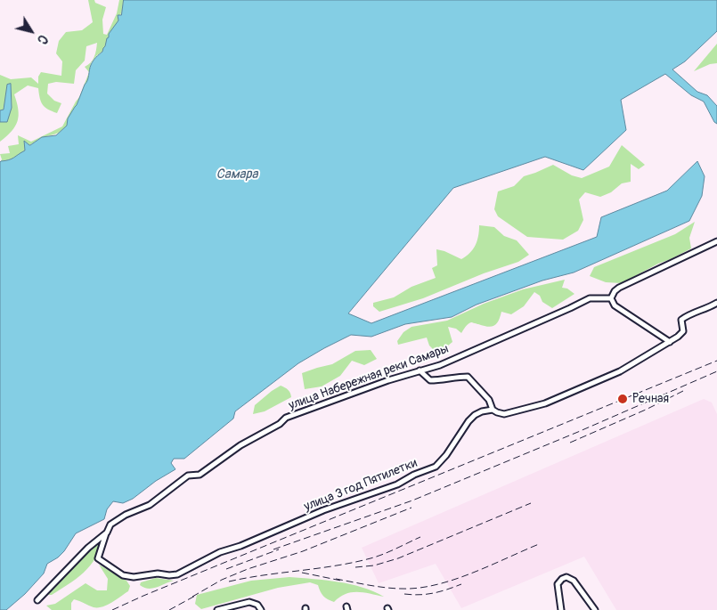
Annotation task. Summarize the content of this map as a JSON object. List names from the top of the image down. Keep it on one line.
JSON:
{"streets":{"street":["улица Набережная реки Самары","улица 3 год Пятилетки"]},"crossings":[["улица Набережная реки Самары","улица 3 год Пятилетки"]],"water":["Самара"],"places":["Речная"],"north":"bottom right"}
